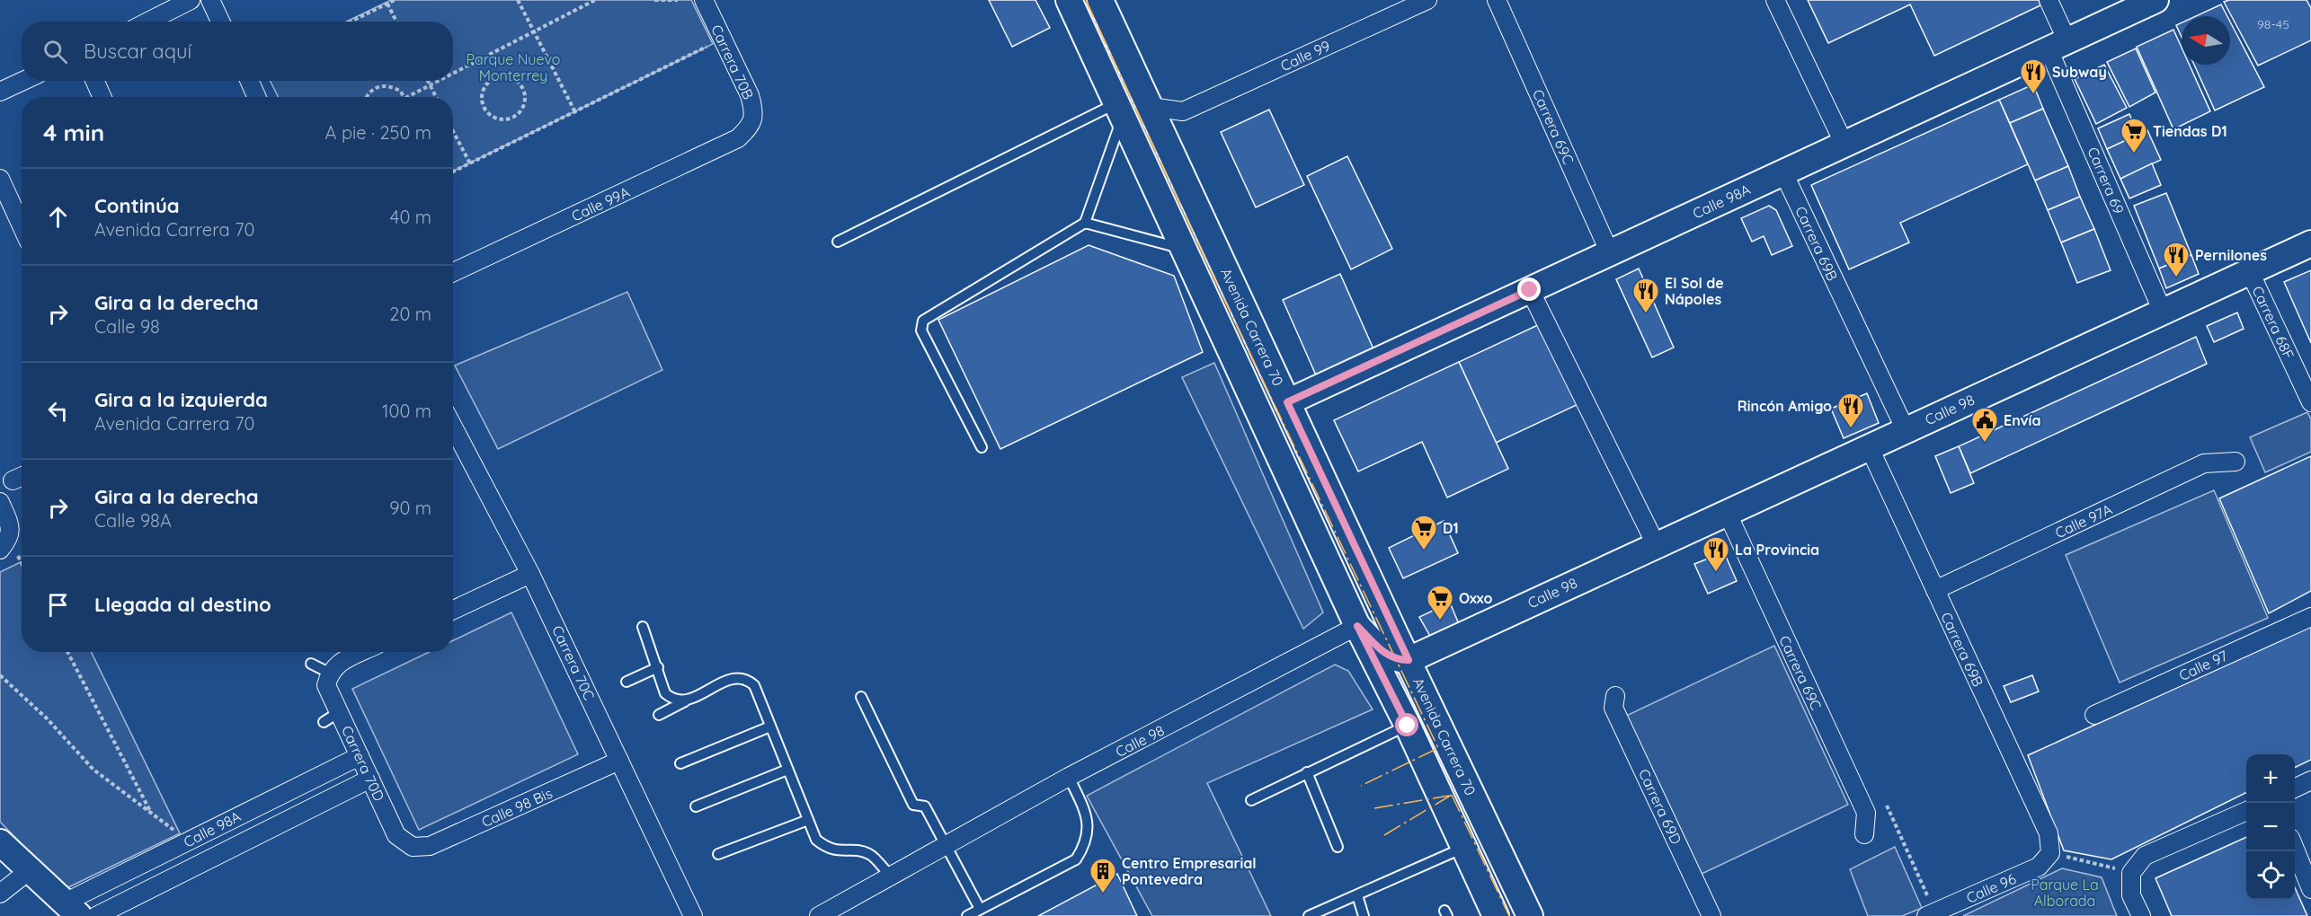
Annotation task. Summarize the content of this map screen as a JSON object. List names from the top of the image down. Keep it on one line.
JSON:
{"streets":{"street":["Calle 99","Carrera 70B","Carrera 69C","Carrera 69","Calle 98A","Calle 99A","Carrera 69B","Carrera 68F","Avenida Carrera 70","Calle 98","Calle 97A","Carrera 70C","Calle 97","Carrera 70D","Carrera 69D","Calle 98 Bis","Calle 96"]},"crossings":[["Carrera 70B","Calle 99A"],["Carrera 69C","Calle 98A"],["Carrera 69C","Calle 98"],["Carrera 69","Calle 98A"],["Carrera 69","Calle 98"],["Calle 98A","Carrera 69B"],["Calle 98A","Avenida Carrera 70"],["Calle 98A","Carrera 70D"],["Carrera 69B","Calle 98"],["Carrera 69B","Calle 97A"],["Carrera 69B","Calle 96"],["Carrera 68F","Calle 98"],["Avenida Carrera 70","Calle 98"],["Carrera 70C","Calle 98 Bis"],["Carrera 70D","Calle 98 Bis"]],"parks":["Parque Nuevo Monterrey","Parque La Alborada"],"places":{"restaurant":["Subway","Pernilones","El Sol de Nápoles","Rincón Amigo","La Provincia"],"supermarket":["Tiendas D1","D1","Oxxo"],"public building":["Envía"],"building":["Centro Empresarial Pontevedra"]},"house_numbers":["98-45"],"north":"left","page":{"search":"Buscar aquí","heading":["4 min","A pie · 250 m"],"list":[["Continúa","Avenida Carrera 70","40 m"],["Gira a la derecha","Calle 98","20 m"],["Gira a la izquierda","Avenida Carrera 70","100 m"],["Gira a la derecha","Calle 98A","90 m"],"Llegada al destino"],"map_buttons":["+","−"]}}
